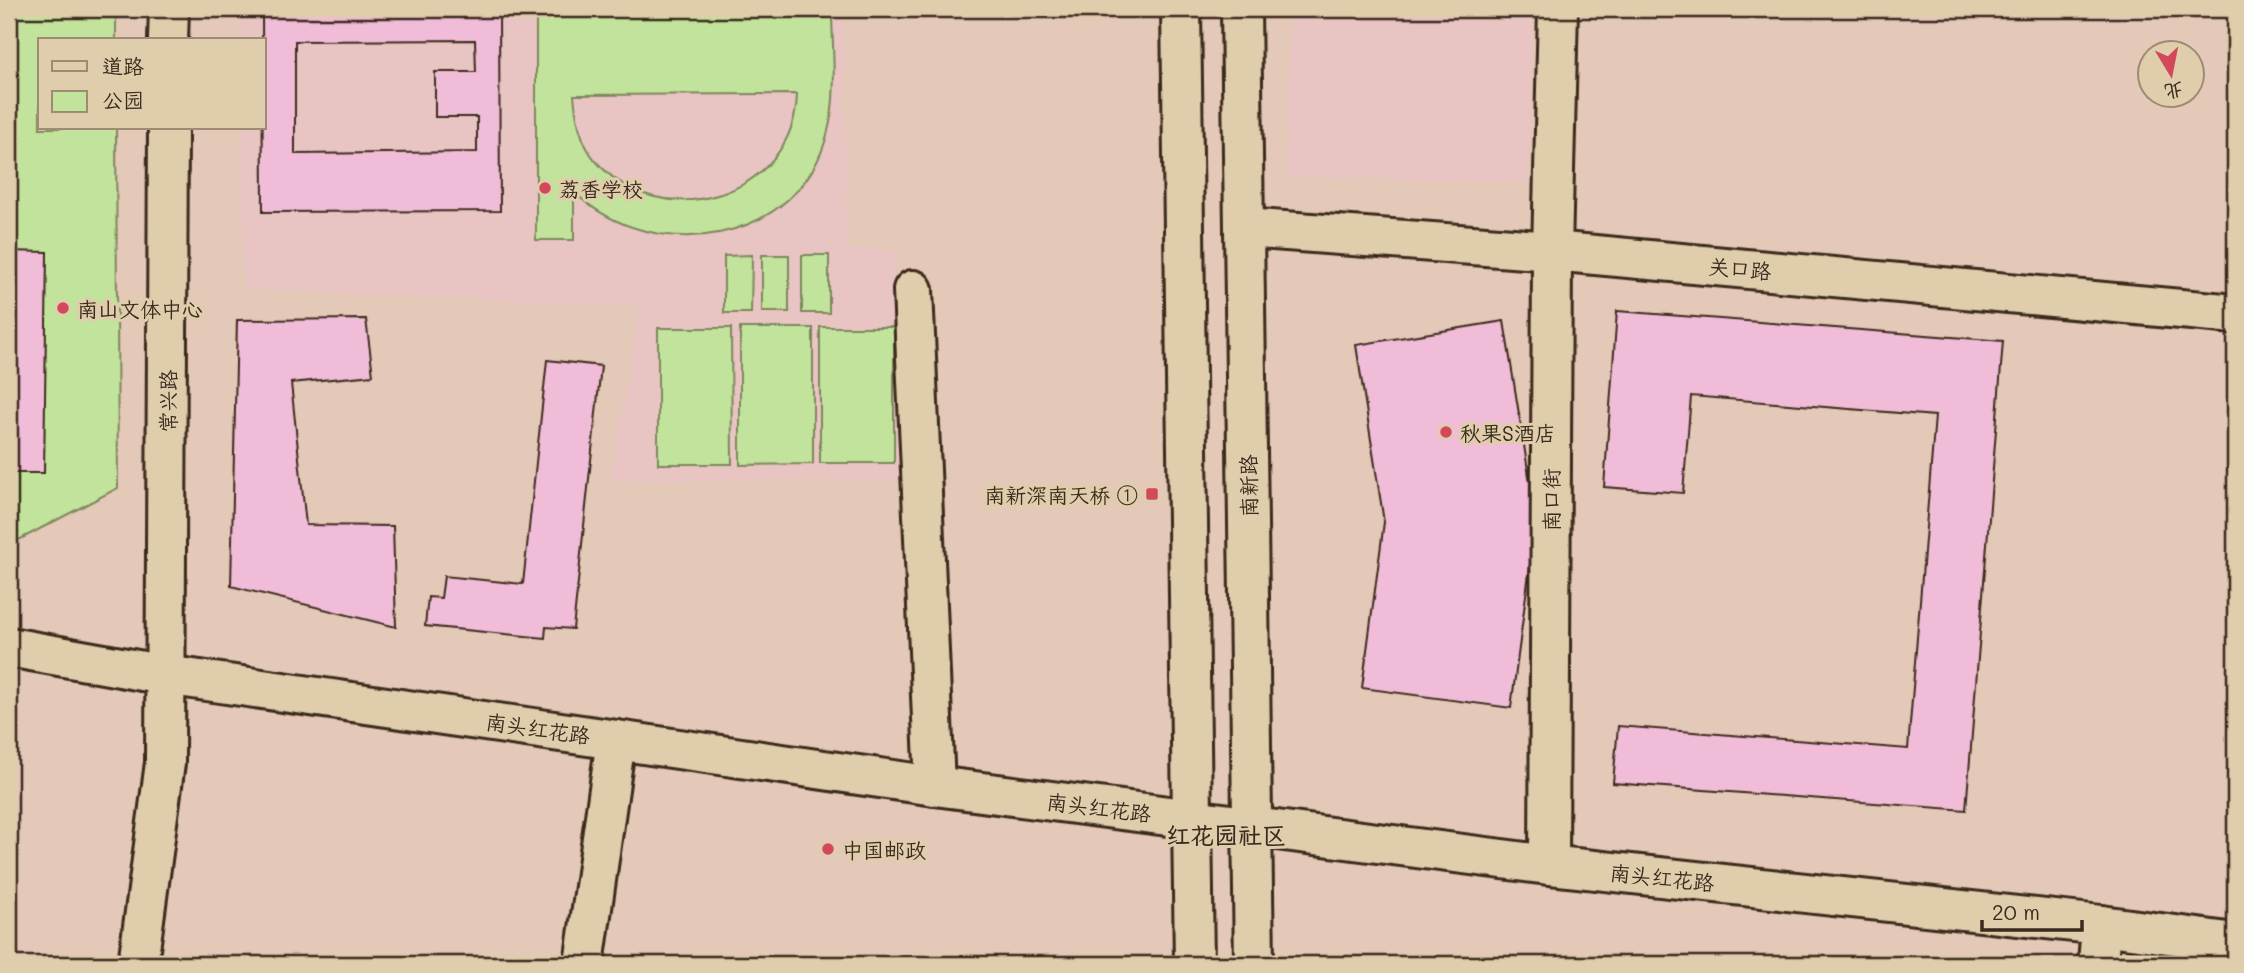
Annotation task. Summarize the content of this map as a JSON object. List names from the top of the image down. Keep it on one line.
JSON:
{"streets":{"street":["关口路","常兴路","南新路","南口街","南头红花路"]},"crossings":[["关口路","南新路"],["关口路","南口街"],["常兴路","南头红花路"],["南新路","南头红花路"],["南口街","南头红花路"]],"districts":["红花园社区"],"places":{"other":["荔香学校","南山文体中心","秋果S酒店","中国邮政"],"transit":["南新深南天桥 ①"]},"legend":["道路","公园"],"scale_bar":"20 m","north":"bottom"}
